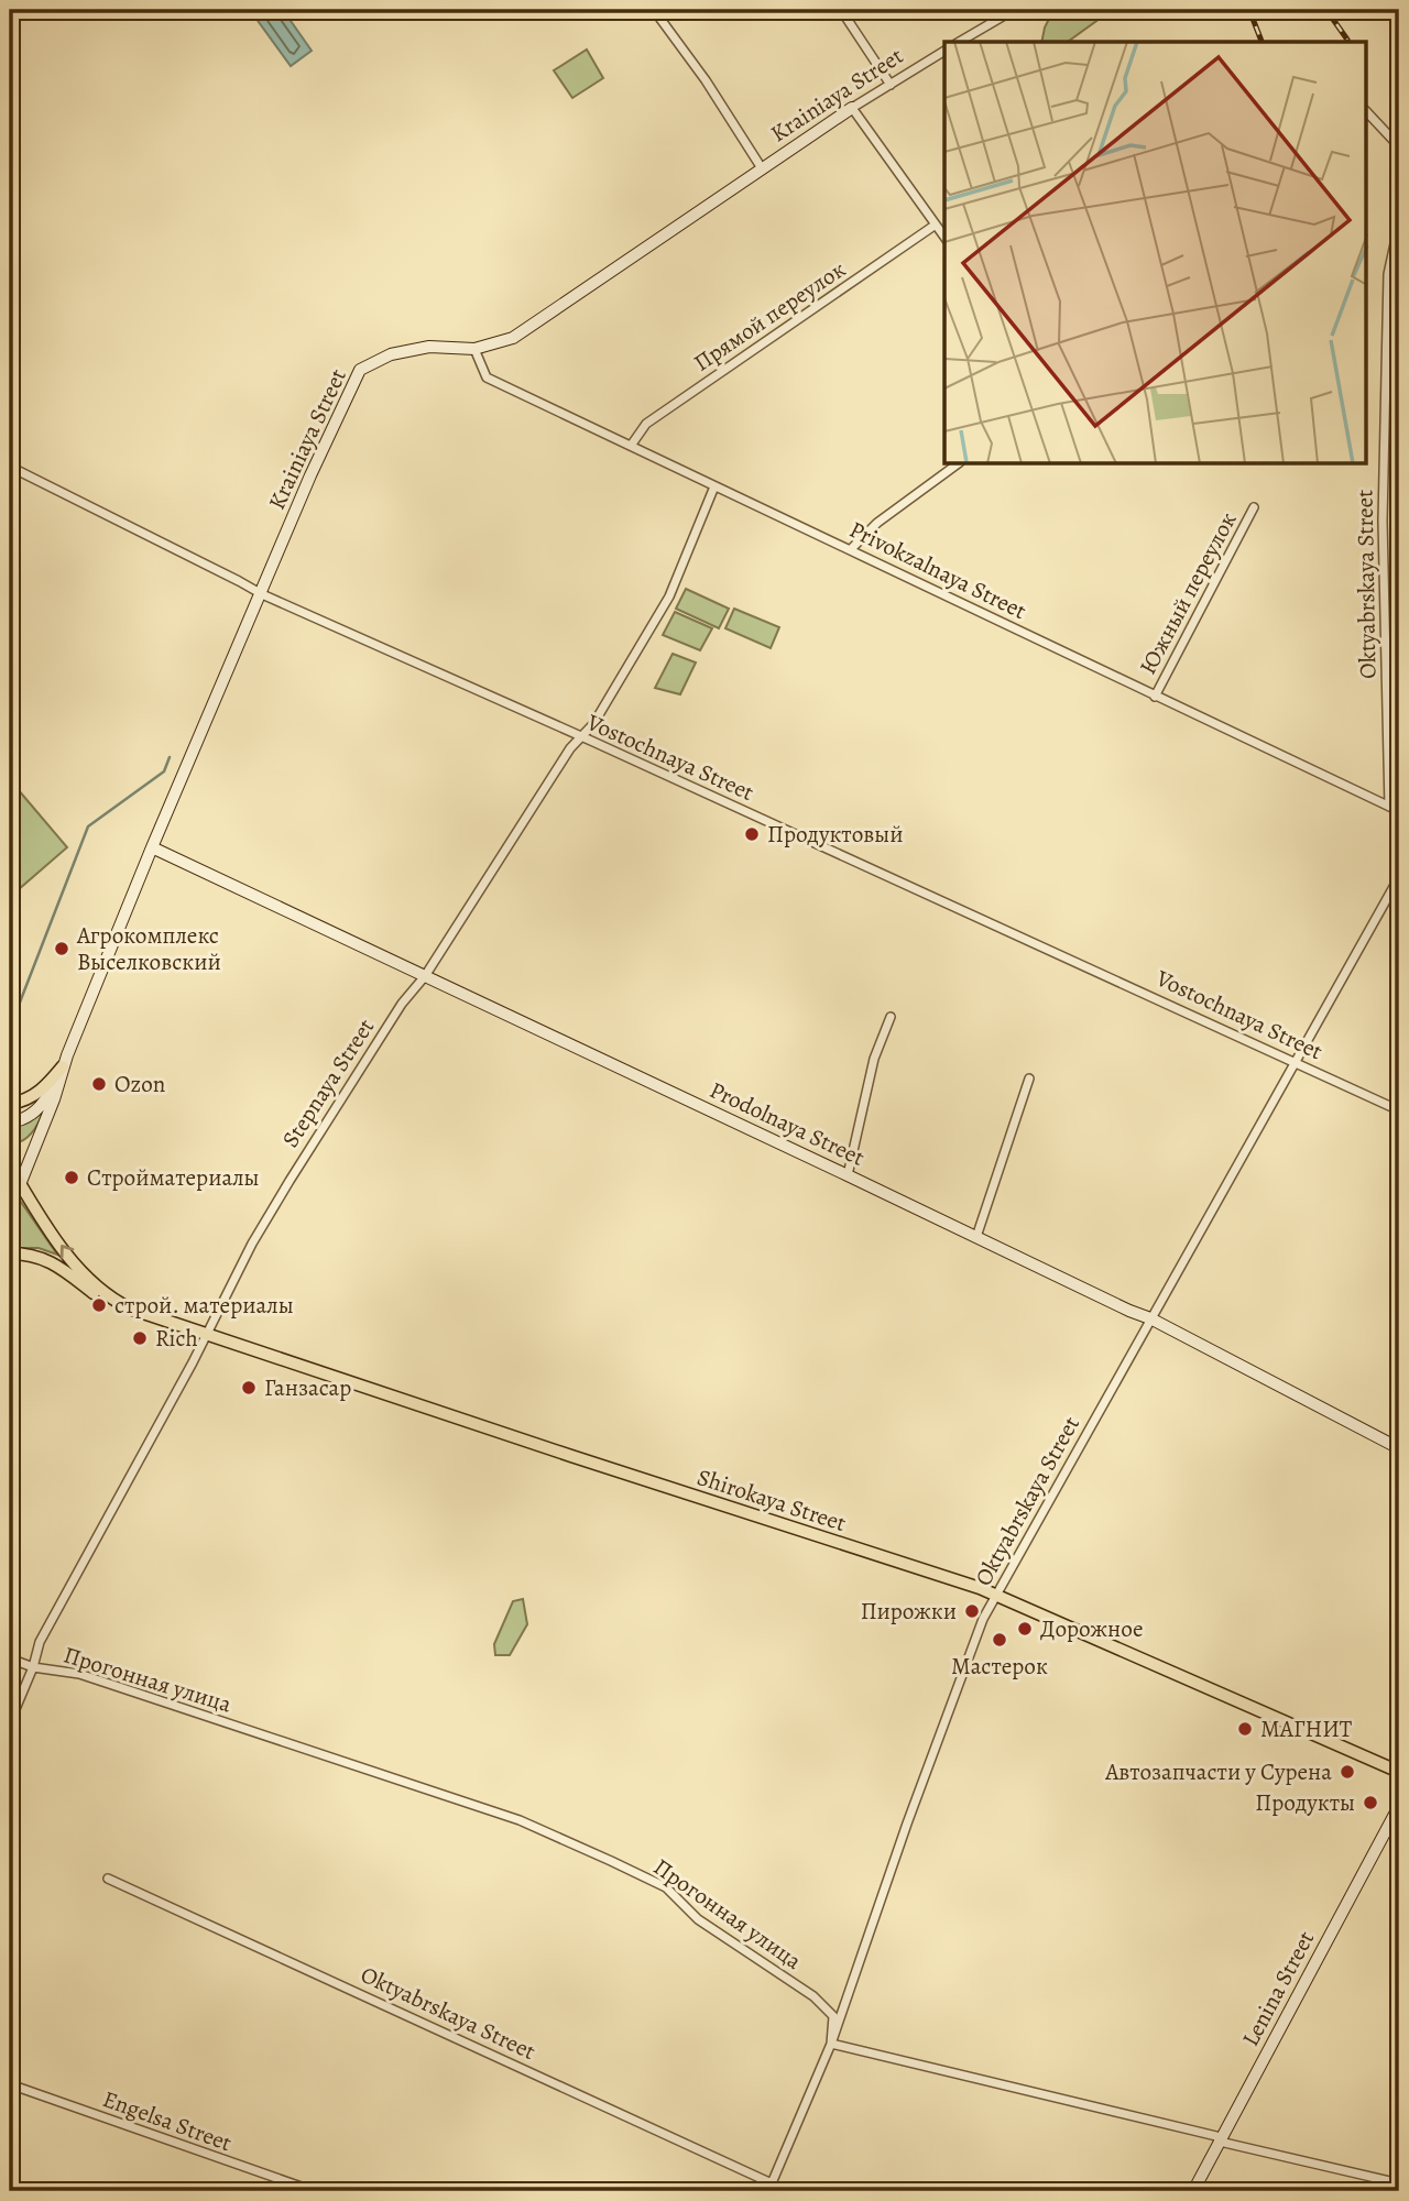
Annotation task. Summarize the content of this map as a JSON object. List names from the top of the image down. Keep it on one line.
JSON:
{"streets":{"main road":["Shirokaya Street"],"street":["Krainiaya Street","Прямой переулок","Privokzalnaya Street","Oktyabrskaya Street","Южный переулок","Vostochnaya Street","Stepnaya Street","Prodolnaya Street","Прогонная улица","Lenina Street","Engelsa Street"]},"crossings":[["Krainiaya Street","Privokzalnaya Street"],["Krainiaya Street","Vostochnaya Street"],["Krainiaya Street","Prodolnaya Street"],["Прямой переулок","Privokzalnaya Street"],["Privokzalnaya Street","Oktyabrskaya Street"],["Privokzalnaya Street","Южный переулок"],["Privokzalnaya Street","Stepnaya Street"],["Oktyabrskaya Street","Vostochnaya Street"],["Oktyabrskaya Street","Prodolnaya Street"],["Oktyabrskaya Street","Shirokaya Street"],["Oktyabrskaya Street","Прогонная улица"],["Vostochnaya Street","Stepnaya Street"],["Stepnaya Street","Prodolnaya Street"],["Stepnaya Street","Shirokaya Street"],["Stepnaya Street","Прогонная улица"]],"places":["Продуктовый","Агрокомплекс Выселковский","Ozon","Стройматериалы","строй. материалы","Rich","Ганзасар","Пирожки","Дорожное","Мастерок","МАГНИТ","Автозапчасти у Сурена","Продукты"]}
